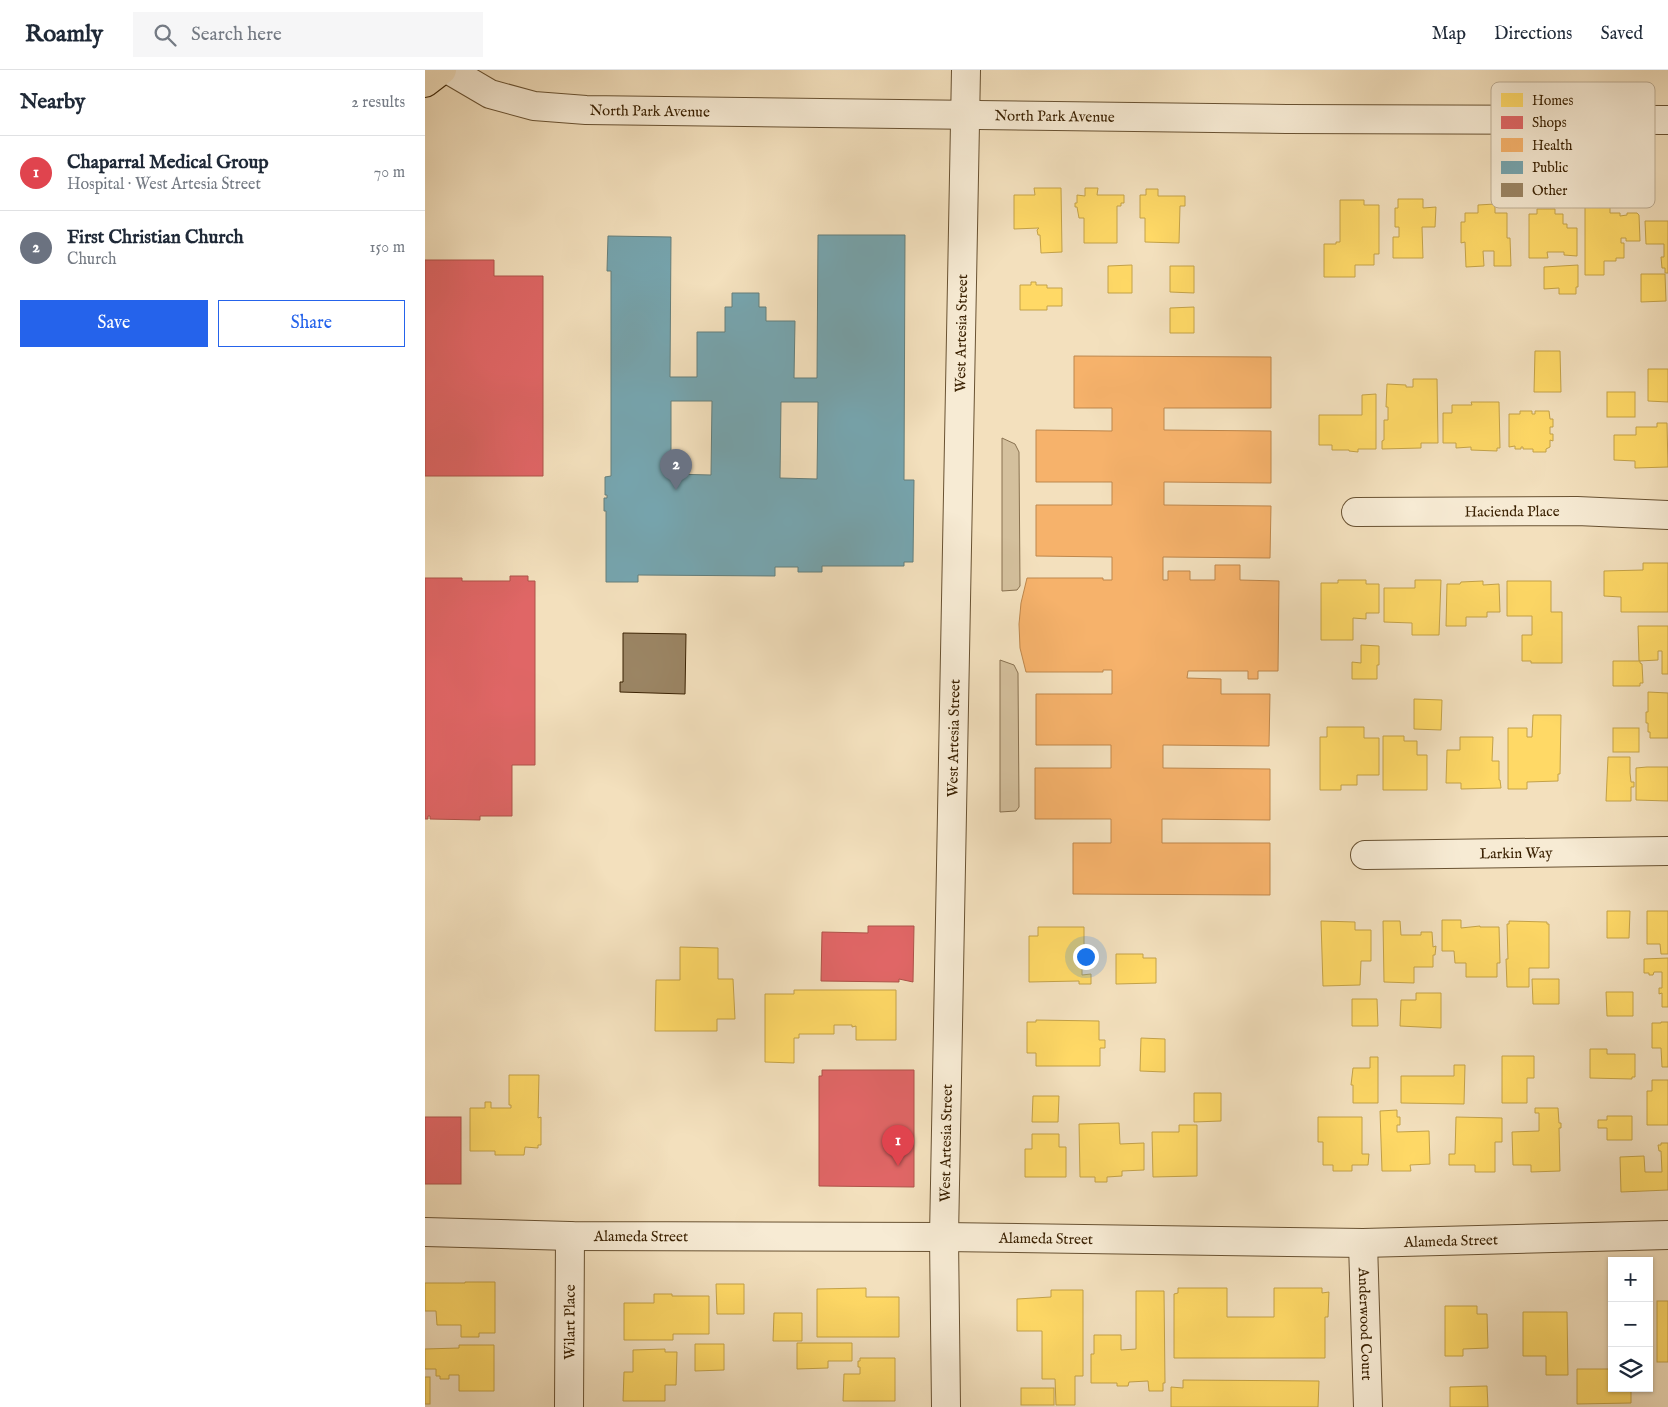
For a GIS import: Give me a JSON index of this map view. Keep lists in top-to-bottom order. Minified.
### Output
{"streets":{"street":["North Park Avenue","West Artesia Street","Hacienda Place","Larkin Way","Alameda Street","Wilart Place","Anderwood Court"]},"crossings":[["North Park Avenue","West Artesia Street"],["West Artesia Street","Alameda Street"],["Alameda Street","Wilart Place"],["Alameda Street","Anderwood Court"]],"legend":["Homes","Shops","Health","Public","Other"],"page":{"header":"Roamly","search":"Search here","nav":["Map","Directions","Saved"],"heading":["Nearby","2 results"],"list":[{"mark":"1","name":"Chaparral Medical Group","note":"Hospital · West Artesia Street","value":"70 m"},{"mark":"2","name":"First Christian Church","note":"Church","value":"150 m"}],"buttons":["Save","Share"],"pins":["2","1"],"map_buttons":["+","−"]}}
